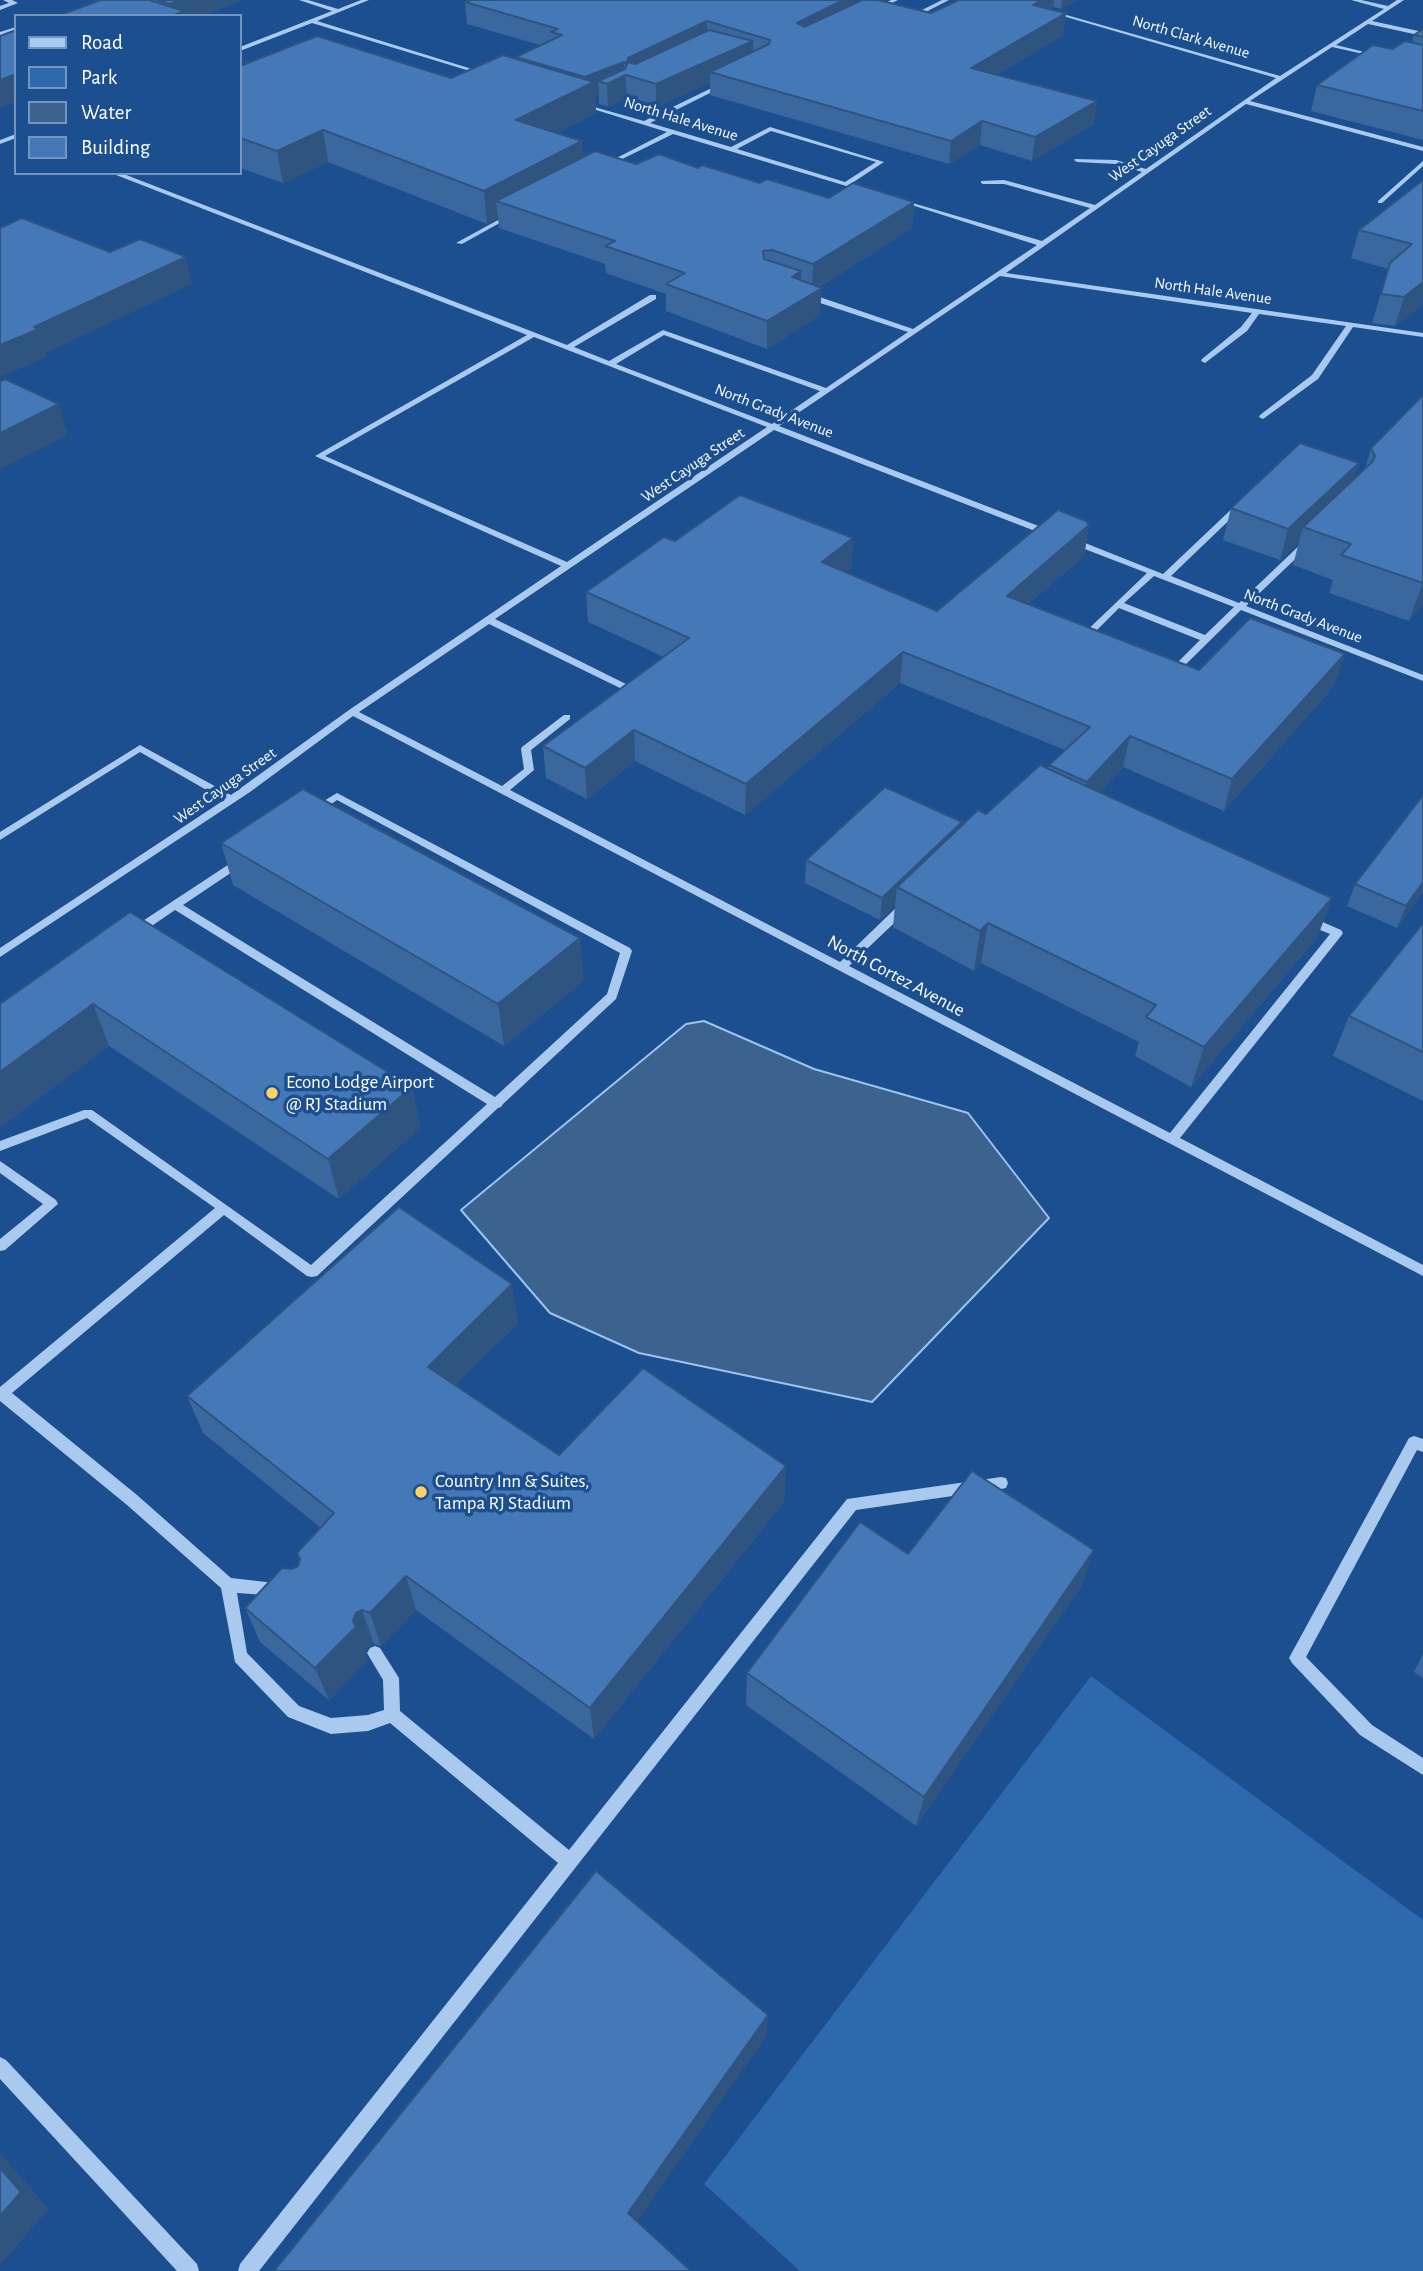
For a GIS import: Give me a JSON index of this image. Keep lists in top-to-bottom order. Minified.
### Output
{"streets":{"street":["North Clark Avenue","North Hale Avenue","West Cayuga Street","North Grady Avenue","North Cortez Avenue"]},"crossings":[["North Clark Avenue","West Cayuga Street"],["North Hale Avenue","West Cayuga Street"],["West Cayuga Street","North Grady Avenue"],["West Cayuga Street","North Cortez Avenue"]],"places":["Econo Lodge Airport @ RJ Stadium","Country Inn & Suites, Tampa RJ Stadium"],"legend":["Road","Park","Water","Building"]}
